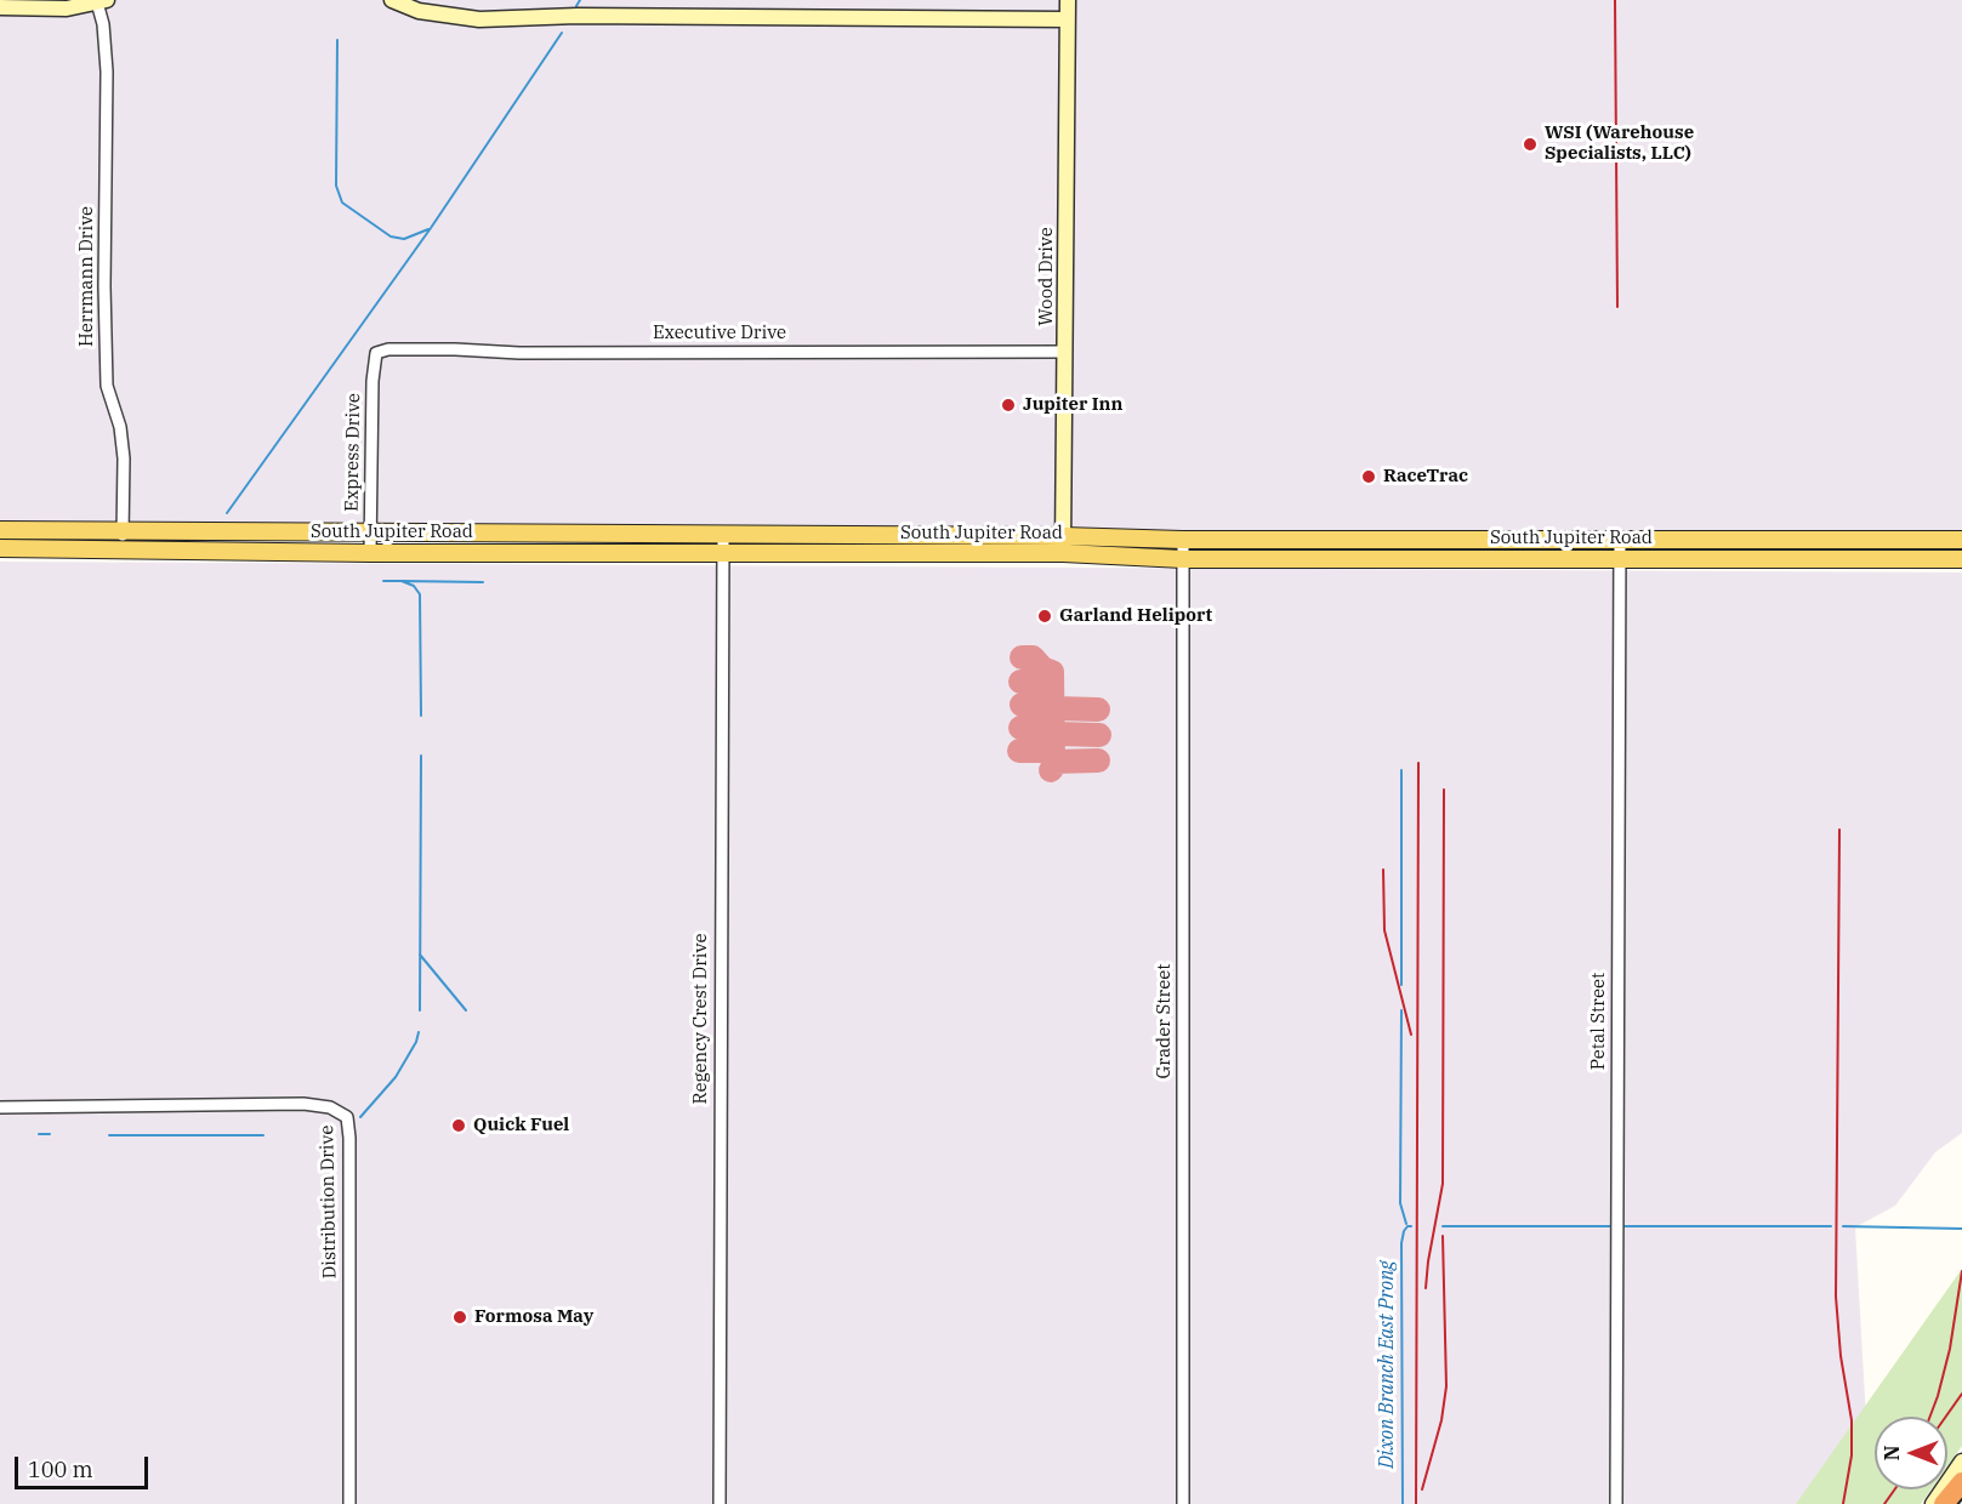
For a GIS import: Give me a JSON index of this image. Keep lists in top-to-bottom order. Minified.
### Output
{"streets":{"main road":["South Jupiter Road"],"street":["Herrmann Drive","Wood Drive","Executive Drive","Express Drive","Regency Crest Drive","Grader Street","Petal Street","Distribution Drive"]},"crossings":[["Herrmann Drive","South Jupiter Road"],["Wood Drive","Executive Drive"],["Wood Drive","South Jupiter Road"],["Executive Drive","Express Drive"],["Express Drive","South Jupiter Road"],["South Jupiter Road","Regency Crest Drive"],["South Jupiter Road","Grader Street"],["South Jupiter Road","Petal Street"]],"water":["Dixon Branch East Prong"],"places":["WSI (Warehouse Specialists, LLC)","Jupiter Inn","RaceTrac","Garland Heliport","Quick Fuel","Formosa May"],"scale_bar":"100 m","north":"left"}
